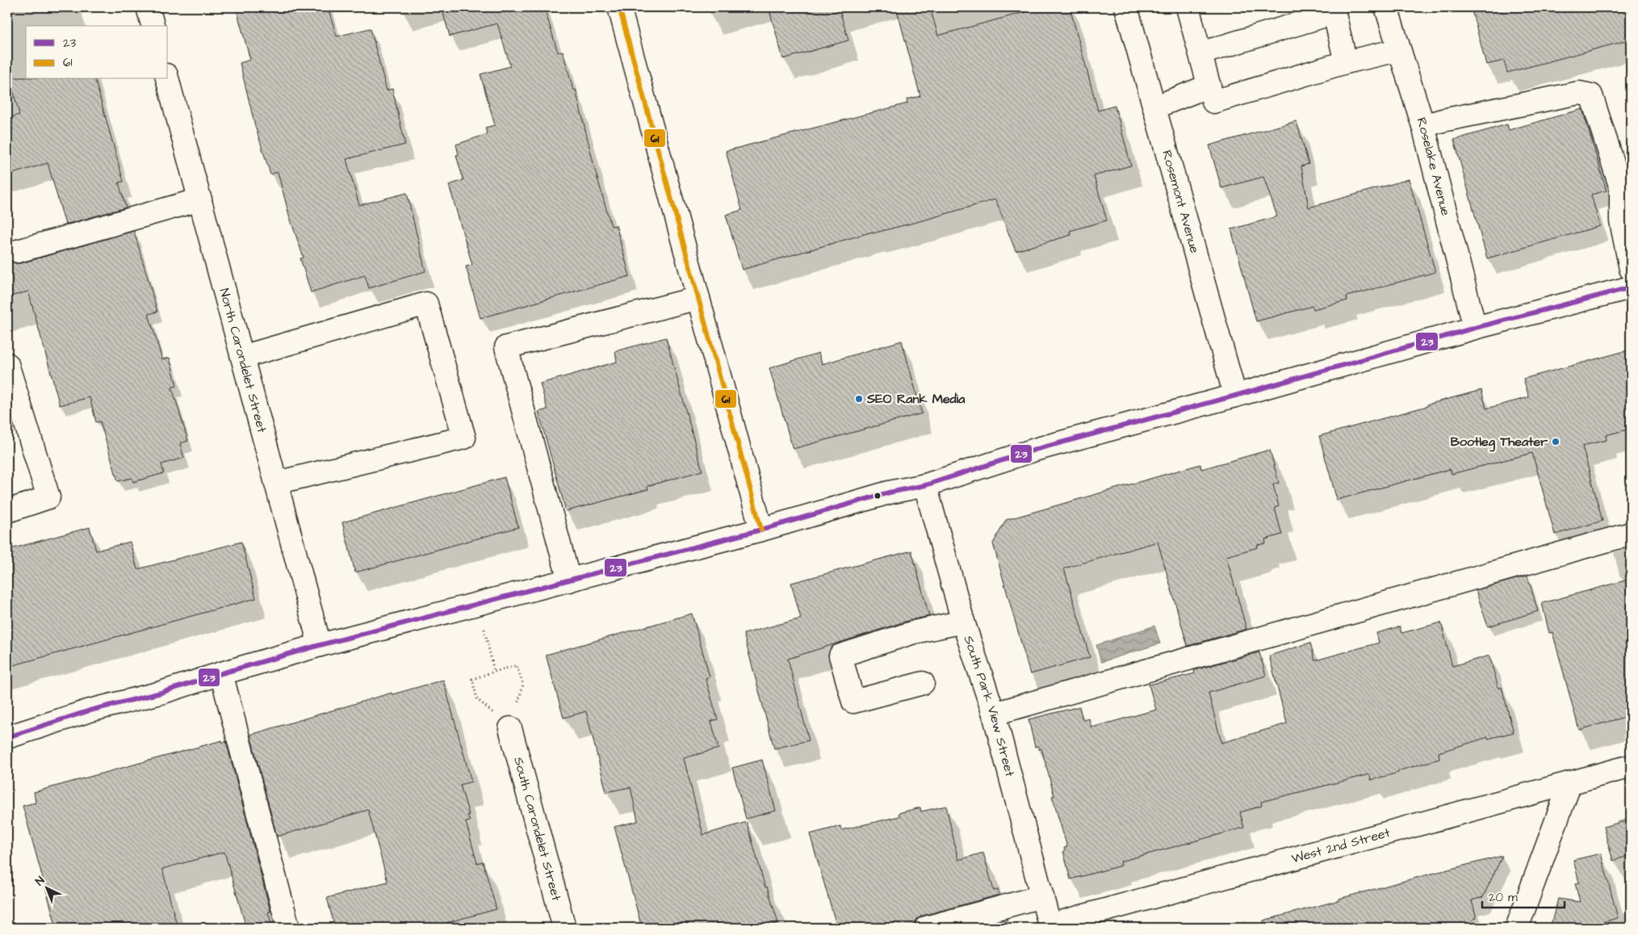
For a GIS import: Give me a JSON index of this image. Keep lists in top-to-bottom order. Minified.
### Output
{"streets":{"street":["Roselake Avenue","Rosemont Avenue","North Carondelet Street","South Park View Street","South Carondelet Street","West 2nd Street"]},"crossings":[["South Park View Street","West 2nd Street"]],"places":["SEO Rank Media","Bootleg Theater"],"lines":["transit line 61","transit line 23"],"legend":["23","61"],"scale_bar":"20 m","north":"top left"}
